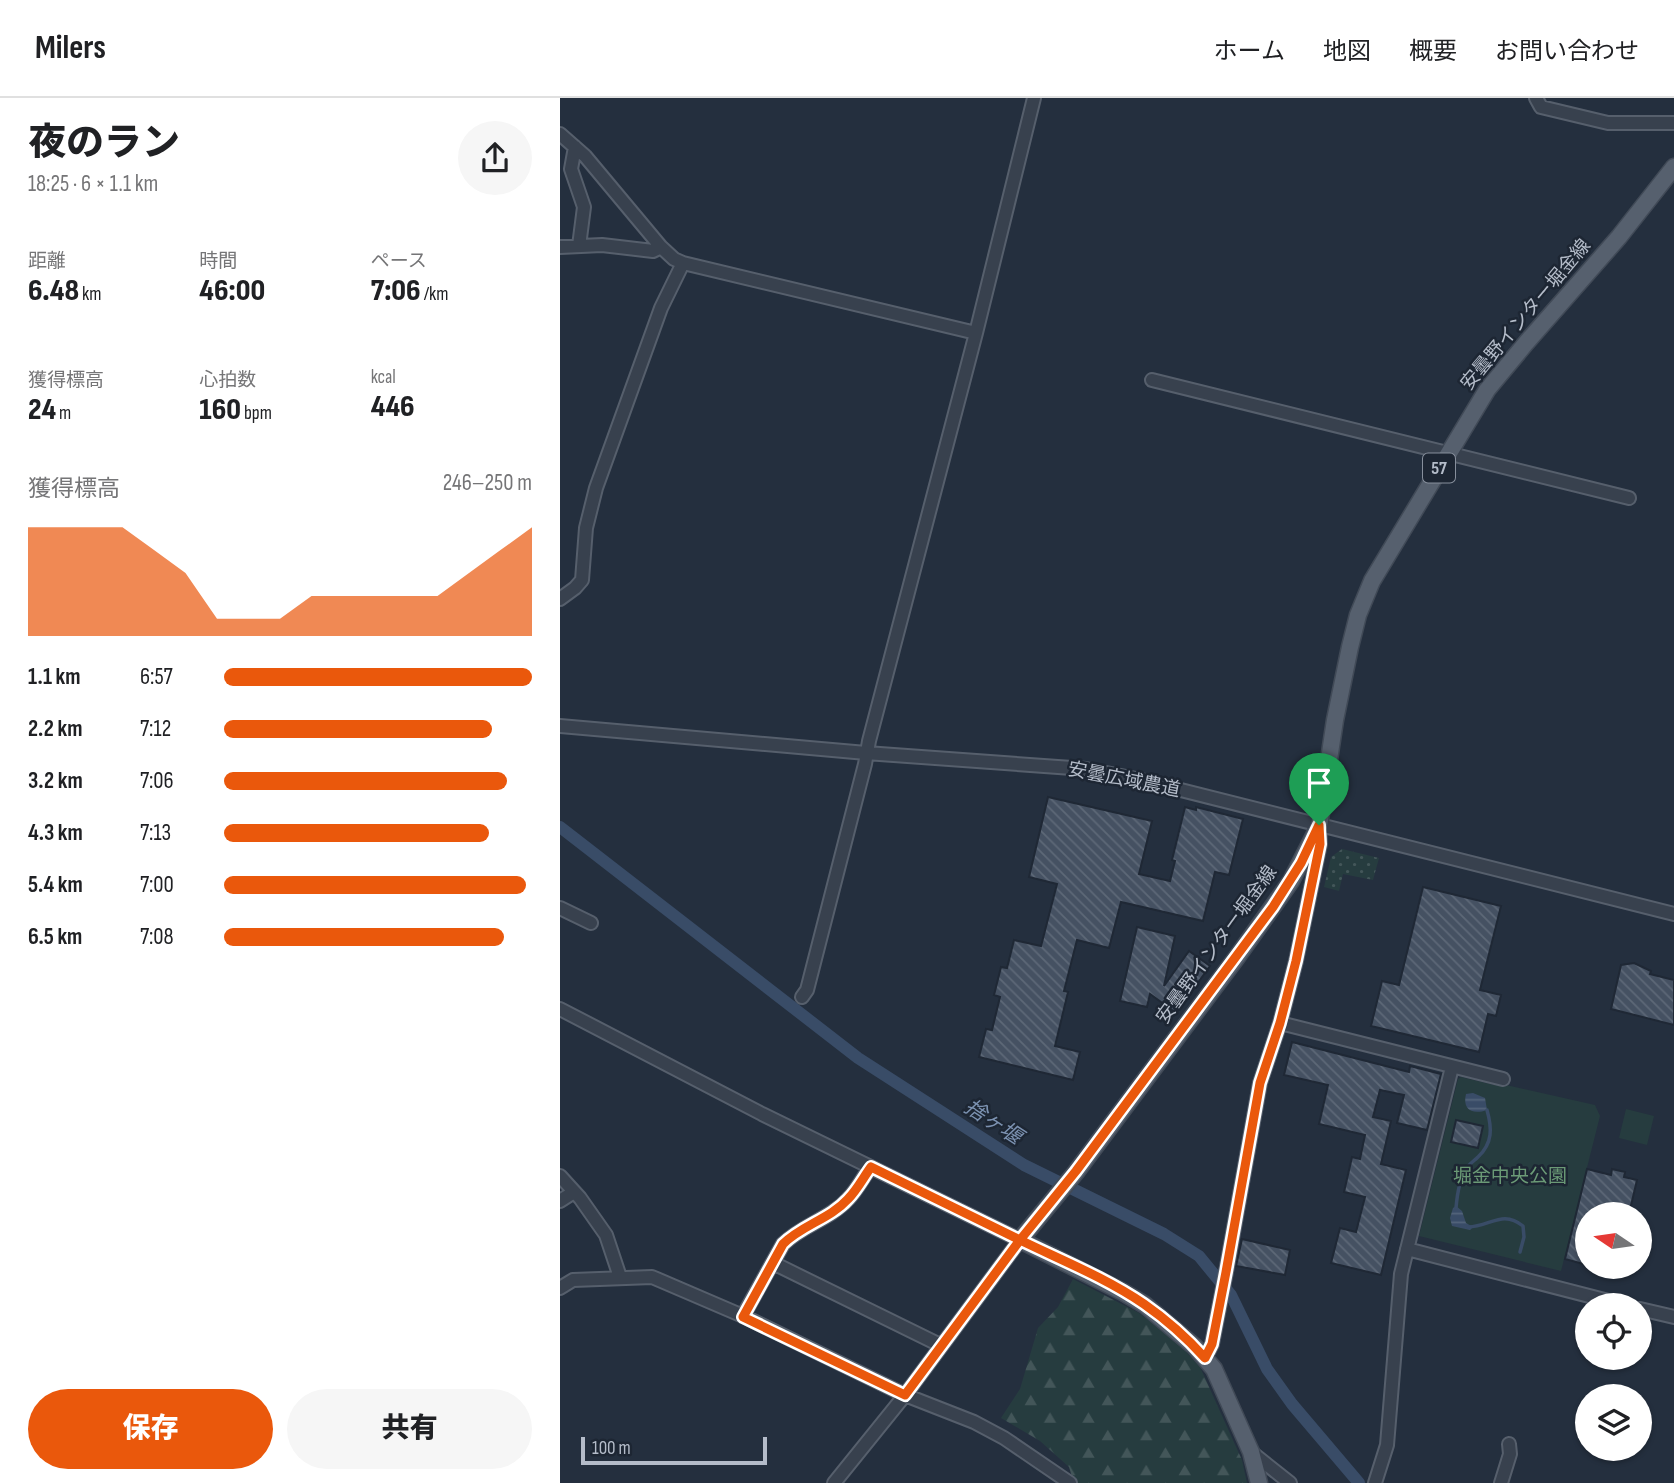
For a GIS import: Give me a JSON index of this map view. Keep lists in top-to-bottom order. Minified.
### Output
{"streets":{"main road":["安曇野インター堀金線","57"],"street":["安曇広域農道"]},"crossings":[["安曇野インター堀金線","安曇広域農道"]],"water":["捨ヶ堰"],"parks":["堀金中央公園"],"scale_bar":"100 m","north":"left","page":{"header":"Milers","nav":["ホーム","地図","概要","お問い合わせ"],"heading":["夜のラン","18:25 · 6 × 1.1 km"],"stats":[["距離","6.48 km"],["時間","46:00"],["ペース","7:06 /km"],["獲得標高","24 m"],["心拍数","160 bpm"],["kcal","446"]],"chart":["獲得標高","246–250 m"],"list":[{"name":"1.1 km","note":"6:57"},{"name":"2.2 km","note":"7:12"},{"name":"3.2 km","note":"7:06"},{"name":"4.3 km","note":"7:13"},{"name":"5.4 km","note":"7:00"},{"name":"6.5 km","note":"7:08"}],"buttons":["保存","共有"],"scale":"100 m"}}
